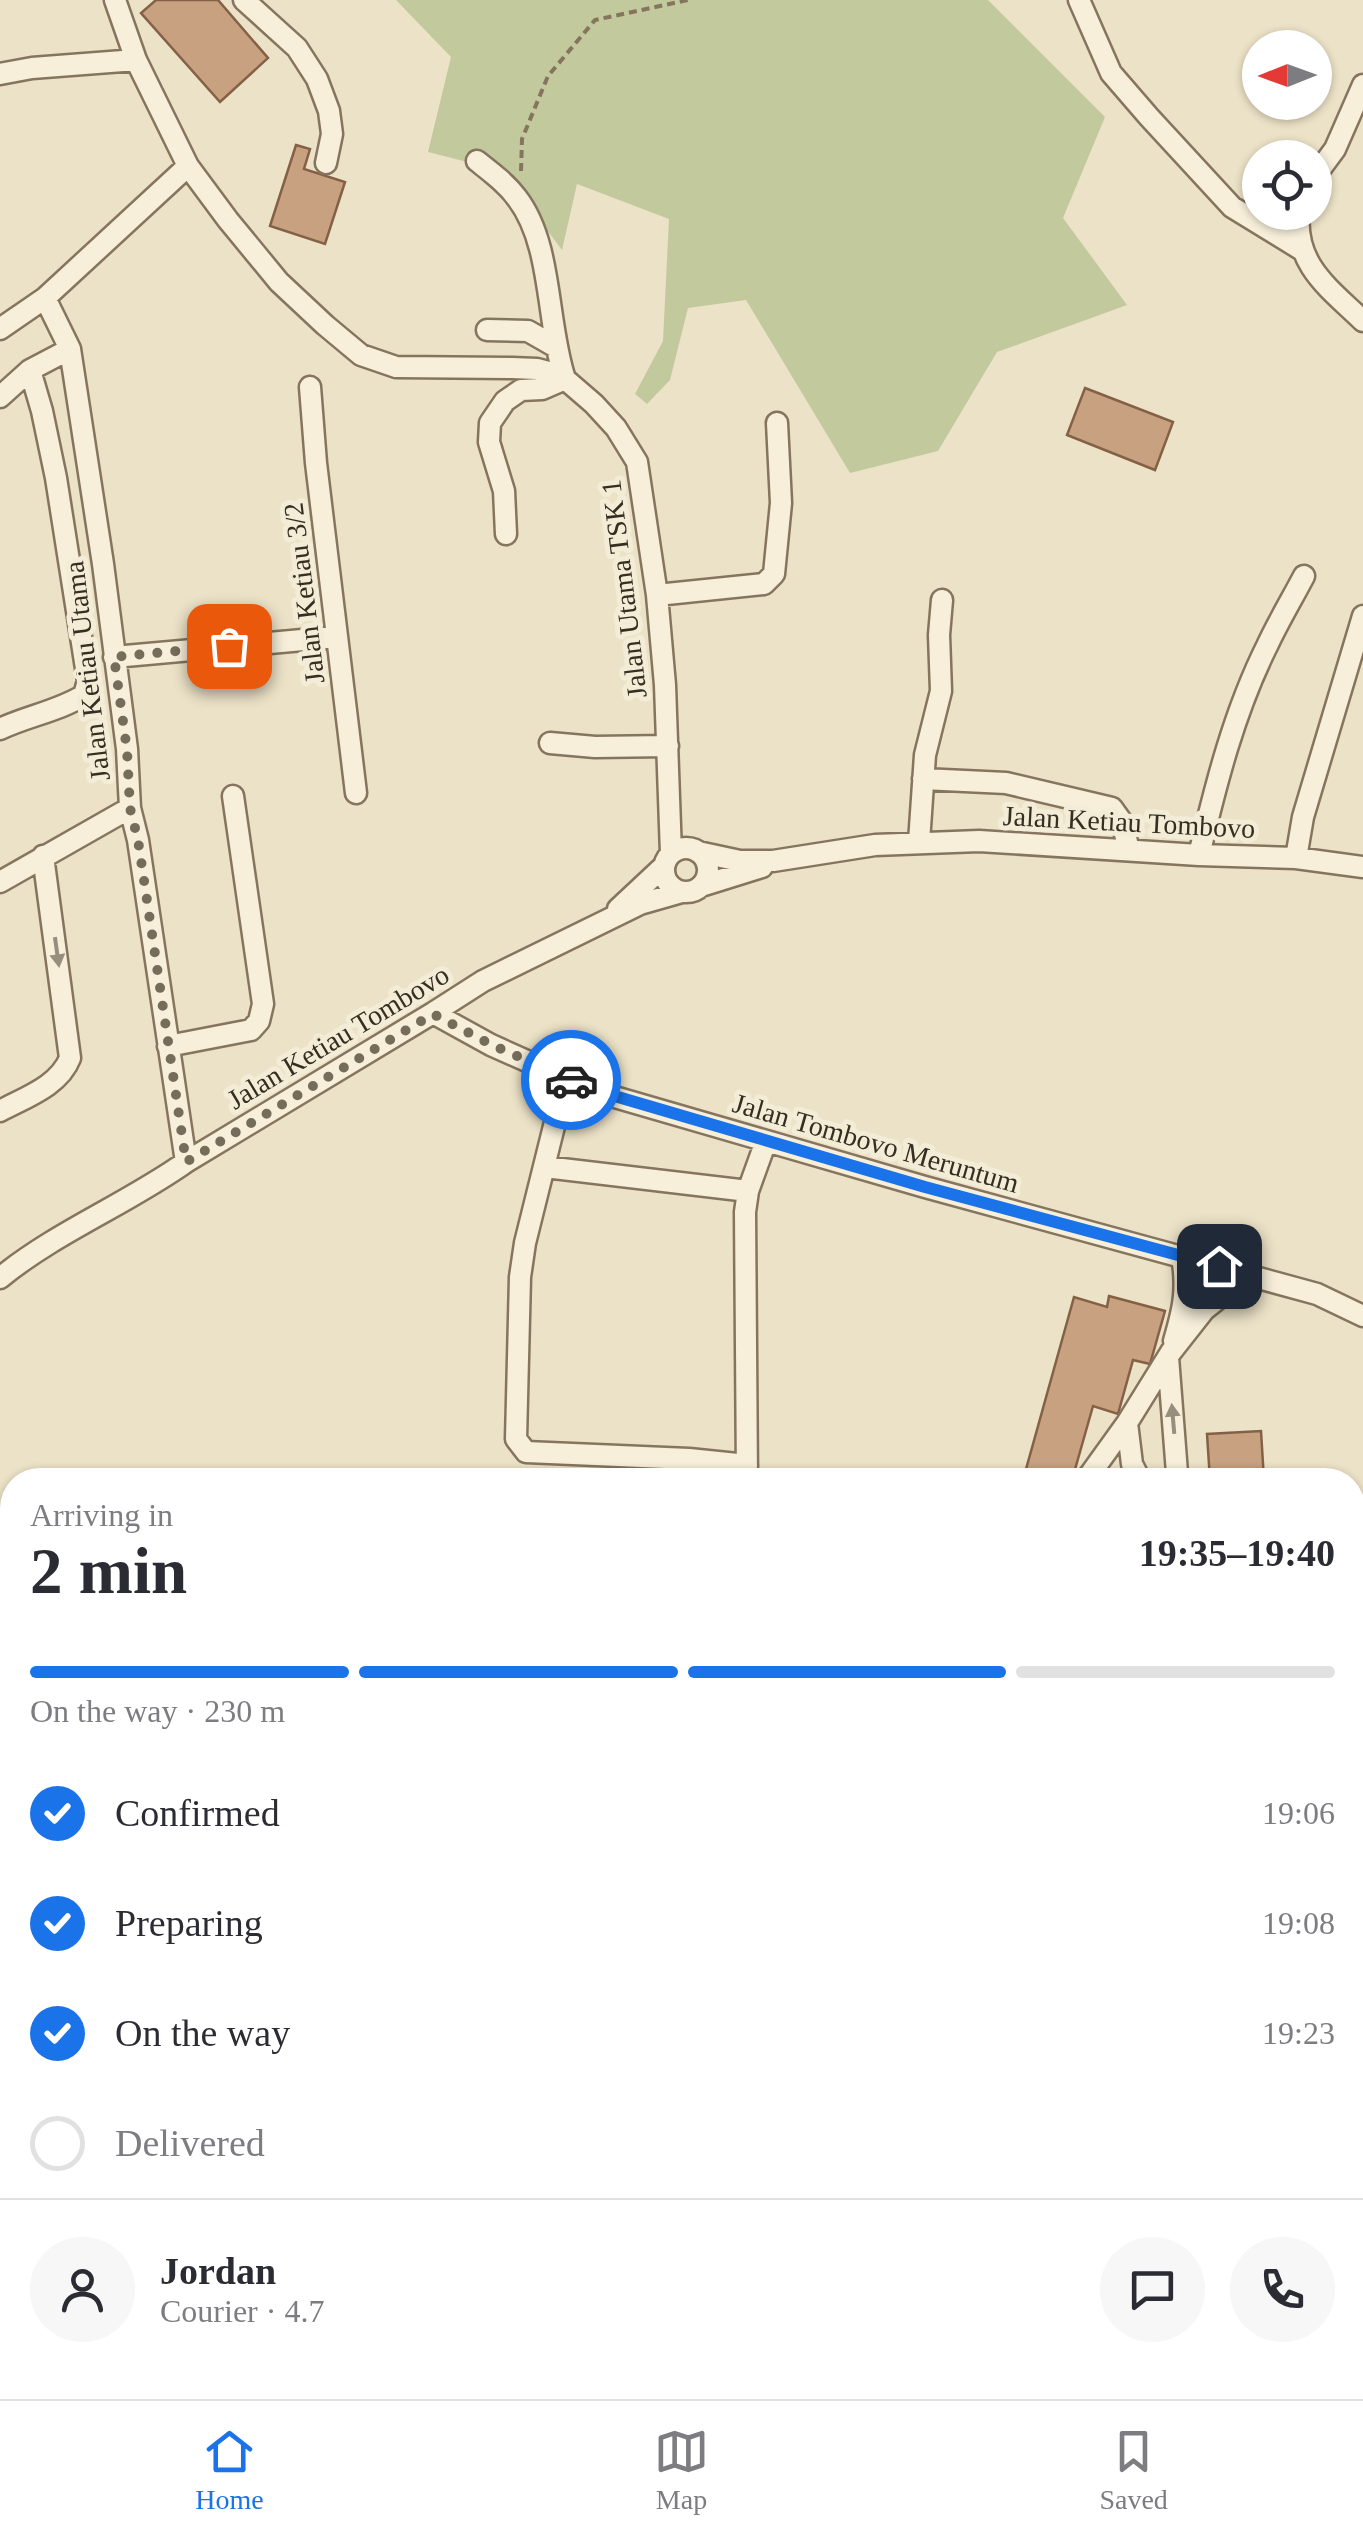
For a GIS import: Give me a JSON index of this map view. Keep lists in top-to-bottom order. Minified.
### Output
{"streets":{"street":["Jalan Utama TSK 1","Jalan Ketiau 3/2","Jalan Ketiau Utama","Jalan Ketiau Tombovo","Jalan Tombovo Meruntum"]},"crossings":[["Jalan Ketiau Utama","Jalan Ketiau Tombovo"],["Jalan Ketiau Tombovo","Jalan Tombovo Meruntum"]],"north":"left","page":{"heading":["2 min","Arriving in","19:35–19:40"],"panel":["Jordan","Courier · 4.7"],"bar":"On the way · 230 m","list":[["Confirmed","19:06"],["Preparing","19:08"],["On the way","19:23"],"Delivered"],"tabs":["Home","Map","Saved"]}}
